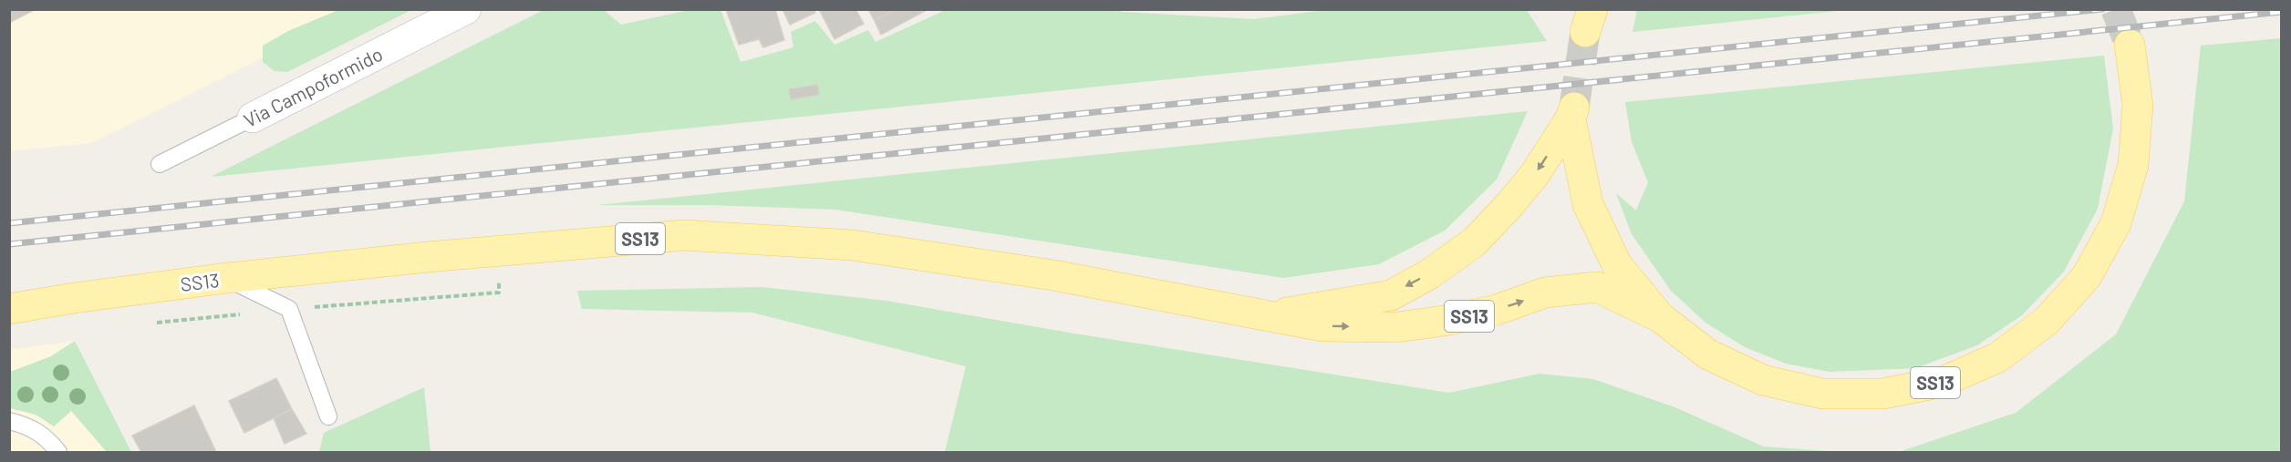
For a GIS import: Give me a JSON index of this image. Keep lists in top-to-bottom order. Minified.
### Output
{"streets":{"main road":["SS13"],"street":["Via Campoformido"]}}
